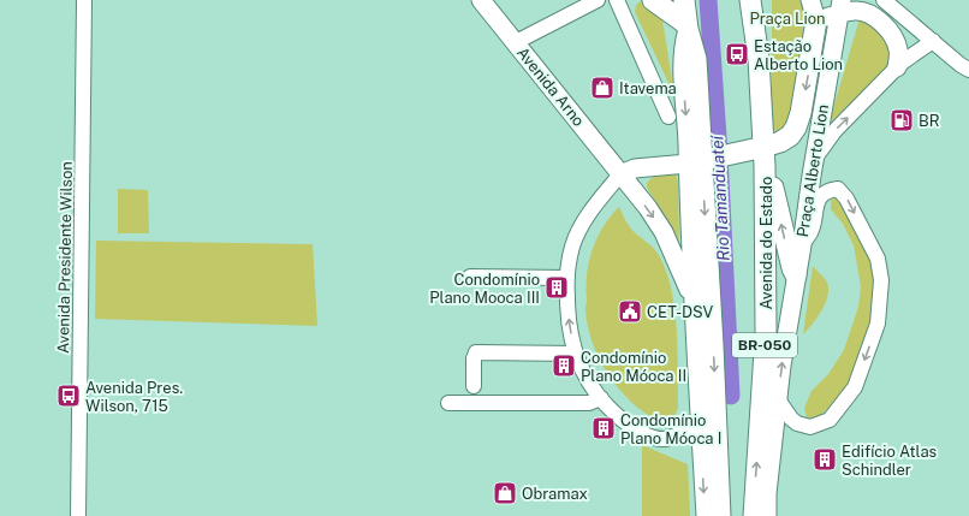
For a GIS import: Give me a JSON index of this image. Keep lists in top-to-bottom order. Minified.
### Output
{"streets":{"highway":["Avenida do Estado","BR-050"],"main road":["Avenida Arno","Praça Alberto Lion"],"street":["Avenida Presidente Wilson"]},"crossings":[["Praça Alberto Lion","Avenida do Estado"]],"water":["Rio Tamanduateí"],"parks":["Praça Lion"],"places":{"bus stop":["Estação Alberto Lion","Avenida Pres. Wilson, 715"],"shop":["Itavema","Obramax"],"fuel station":["BR"],"building":["Condomínio Plano Mooca III","Condomínio Plano Móoca II","Condomínio Plano Móoca I","Edifício Atlas Schindler"],"public building":["CET-DSV"]}}
